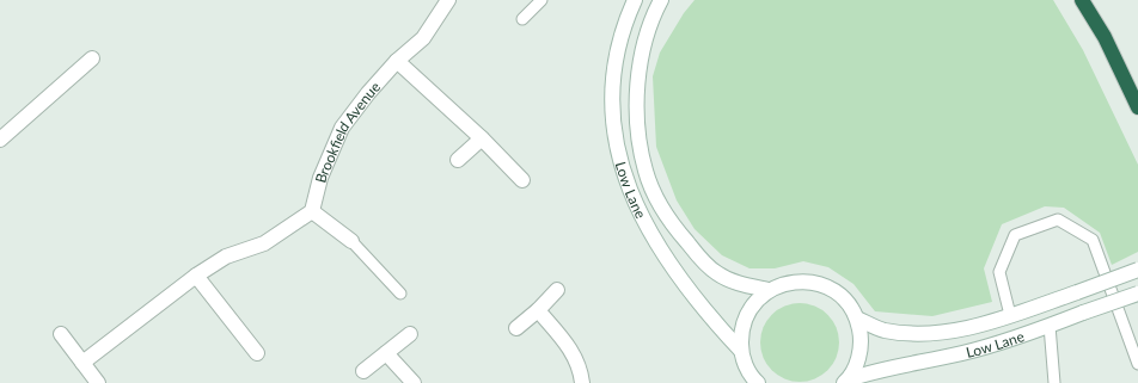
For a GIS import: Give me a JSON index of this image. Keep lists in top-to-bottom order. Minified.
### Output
{"streets":{"main road":["Brookfield Avenue","Low Lane"]}}
